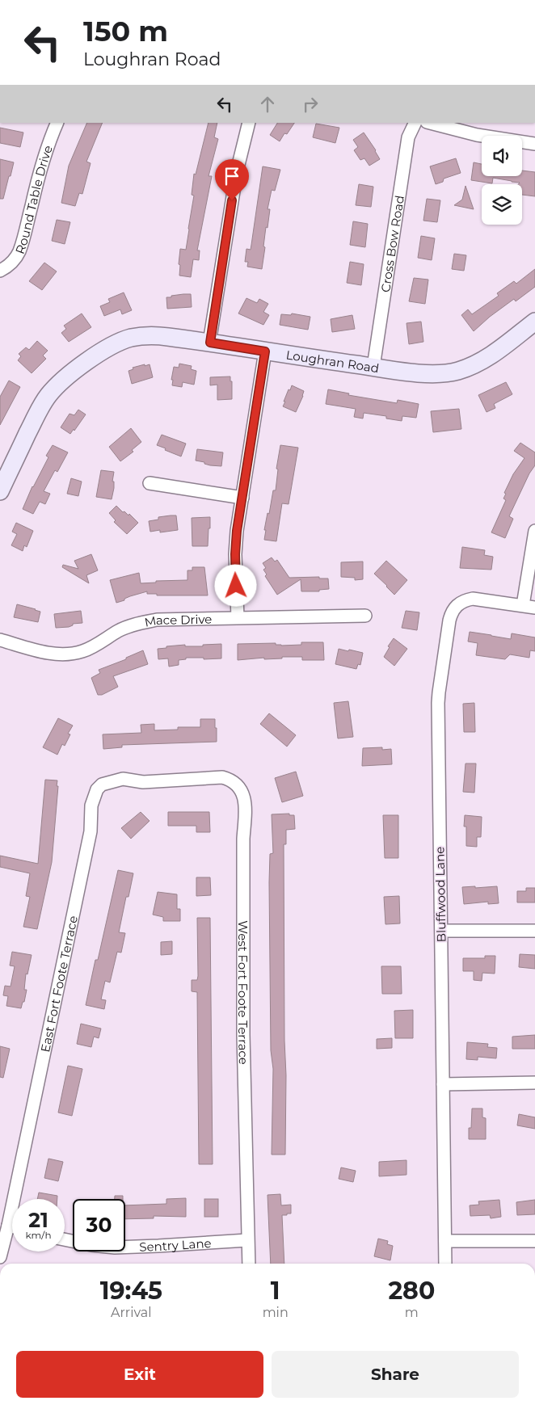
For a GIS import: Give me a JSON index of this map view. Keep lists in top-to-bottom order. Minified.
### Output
{"streets":{"street":["Round Table Drive","Cross Bow Road","Loughran Road","Mace Drive","Bluffwood Lane","East Fort Foote Terrace","West Fort Foote Terrace","Sentry Lane"]},"crossings":[["Cross Bow Road","Loughran Road"],["East Fort Foote Terrace","West Fort Foote Terrace"],["West Fort Foote Terrace","Sentry Lane"]],"page":{"turn":["150 m","Loughran Road"],"speed":"21 km/h","limit":"30","eta":["19:45","Arrival","1","min","280","m"],"buttons":["Exit","Share"]}}
